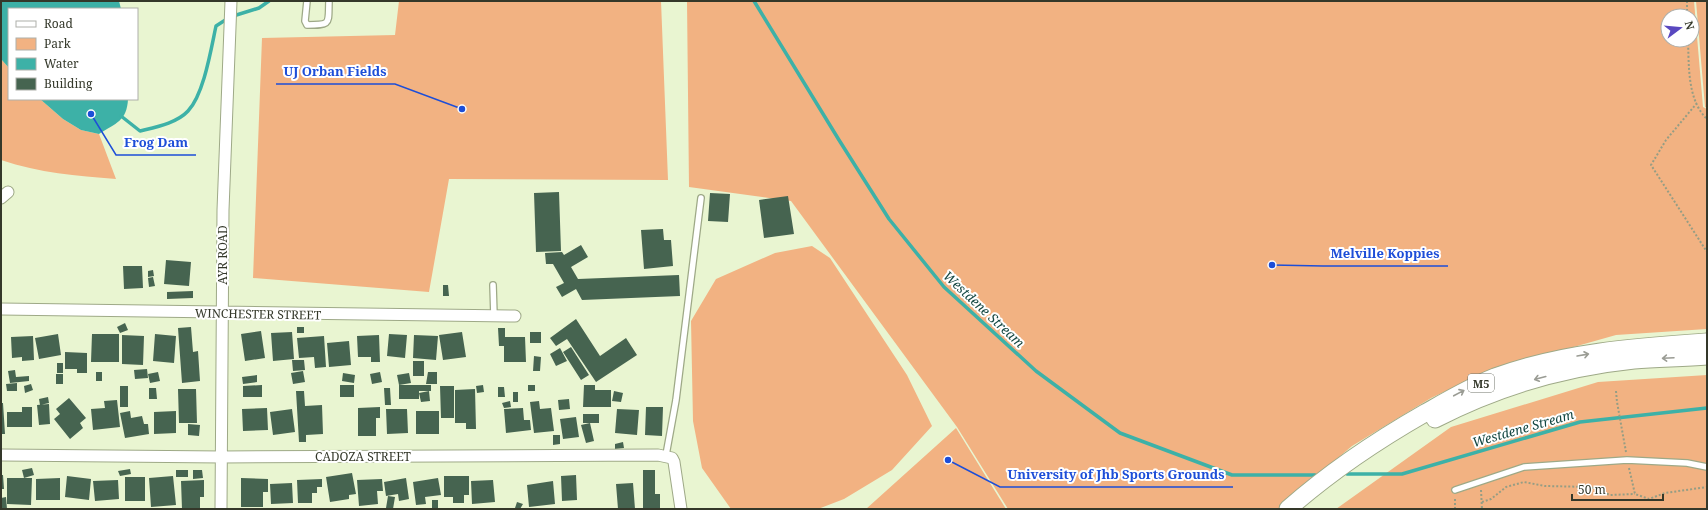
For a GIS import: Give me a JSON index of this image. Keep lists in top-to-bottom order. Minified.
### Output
{"streets":{"main road":["M5"],"street":["AYR ROAD","WINCHESTER STREET","CADOZA STREET"]},"crossings":[["AYR ROAD","WINCHESTER STREET"],["AYR ROAD","CADOZA STREET"]],"water":["Westdene Stream"],"places":["UJ Orban Fields","Frog Dam","Melville Koppies","University of Jhb Sports Grounds"],"legend":["Road","Park","Water","Building"],"scale_bar":"50 m","north":"right"}
